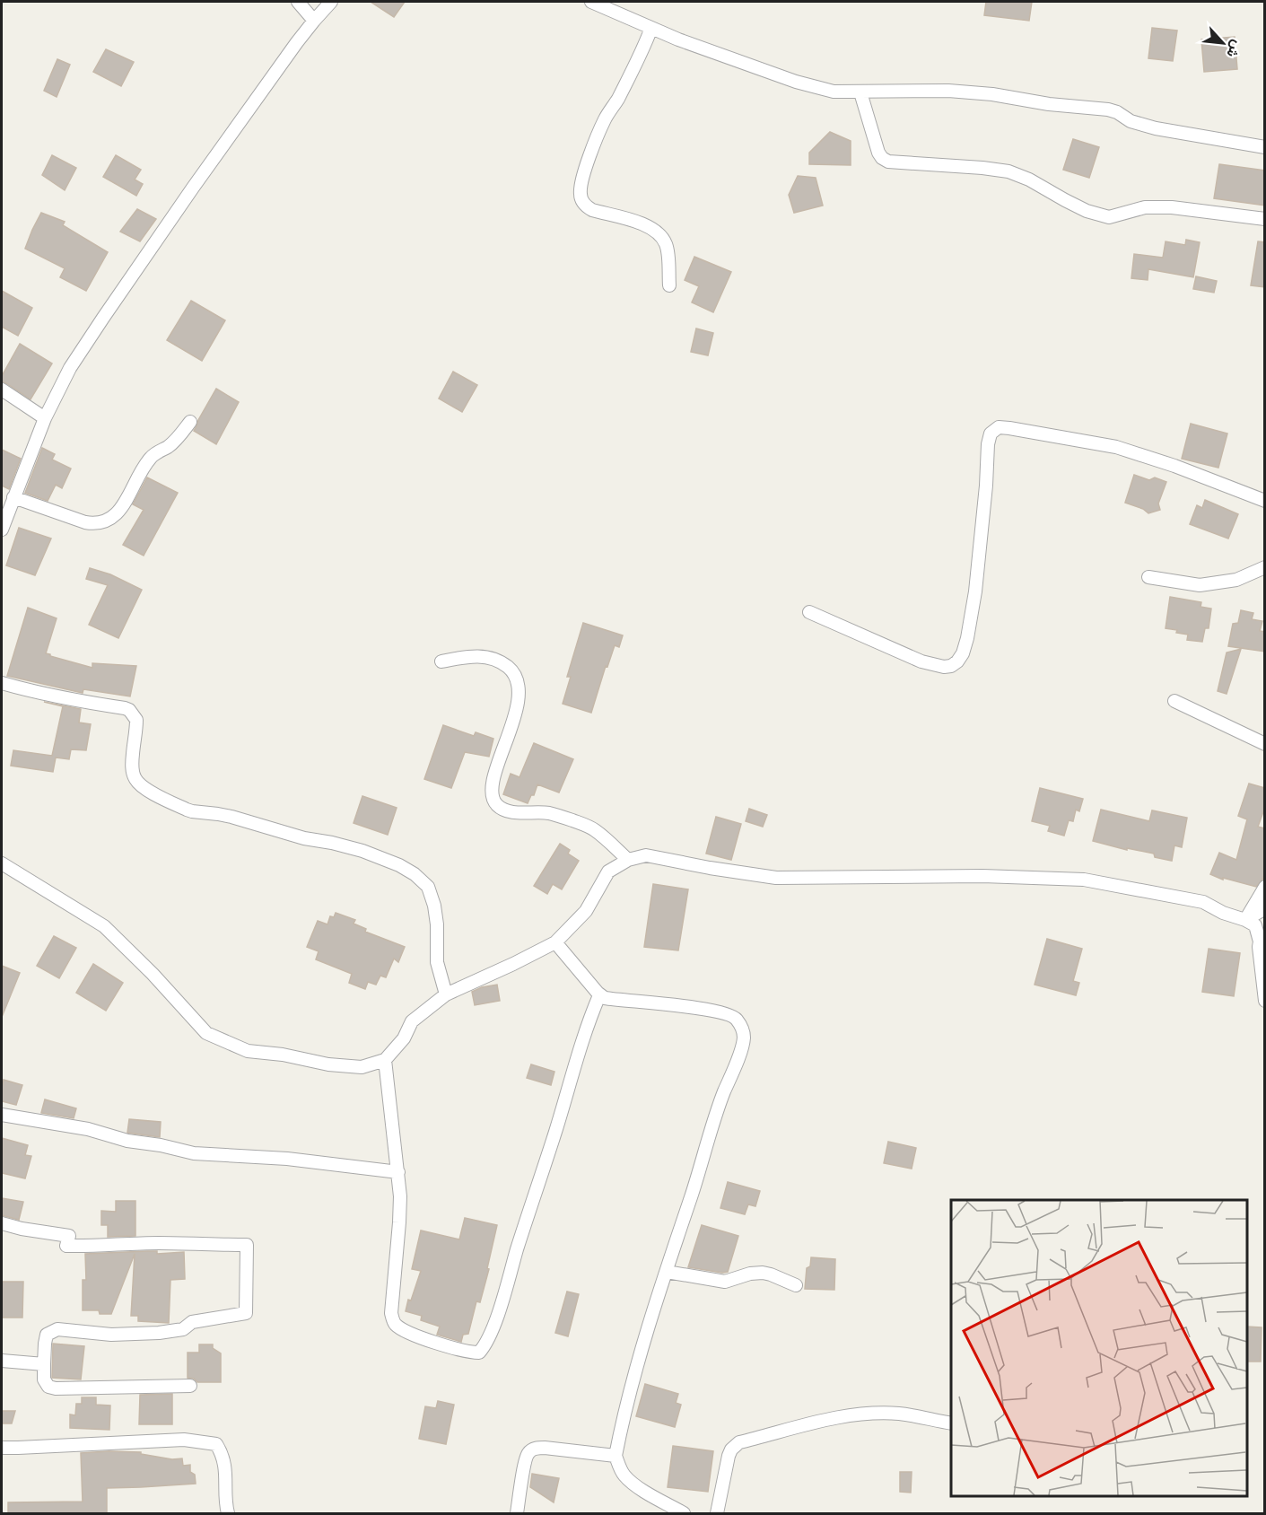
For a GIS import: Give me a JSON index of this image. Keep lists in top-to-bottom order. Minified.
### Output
{"north":"bottom right"}
